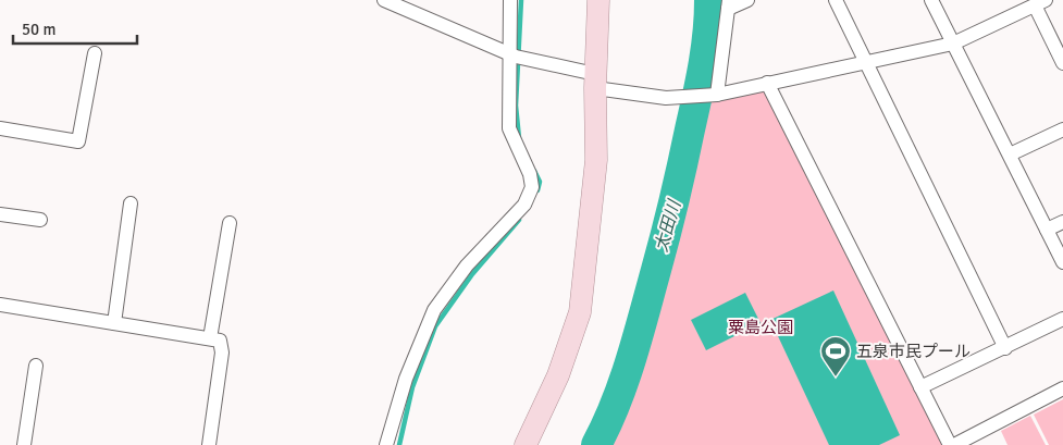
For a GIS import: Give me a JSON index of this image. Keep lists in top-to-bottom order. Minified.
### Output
{"water":["太田川"],"parks":["粟島公園"],"places":{"sports":["五泉市民プール"]},"scale_bar":"50 m"}
